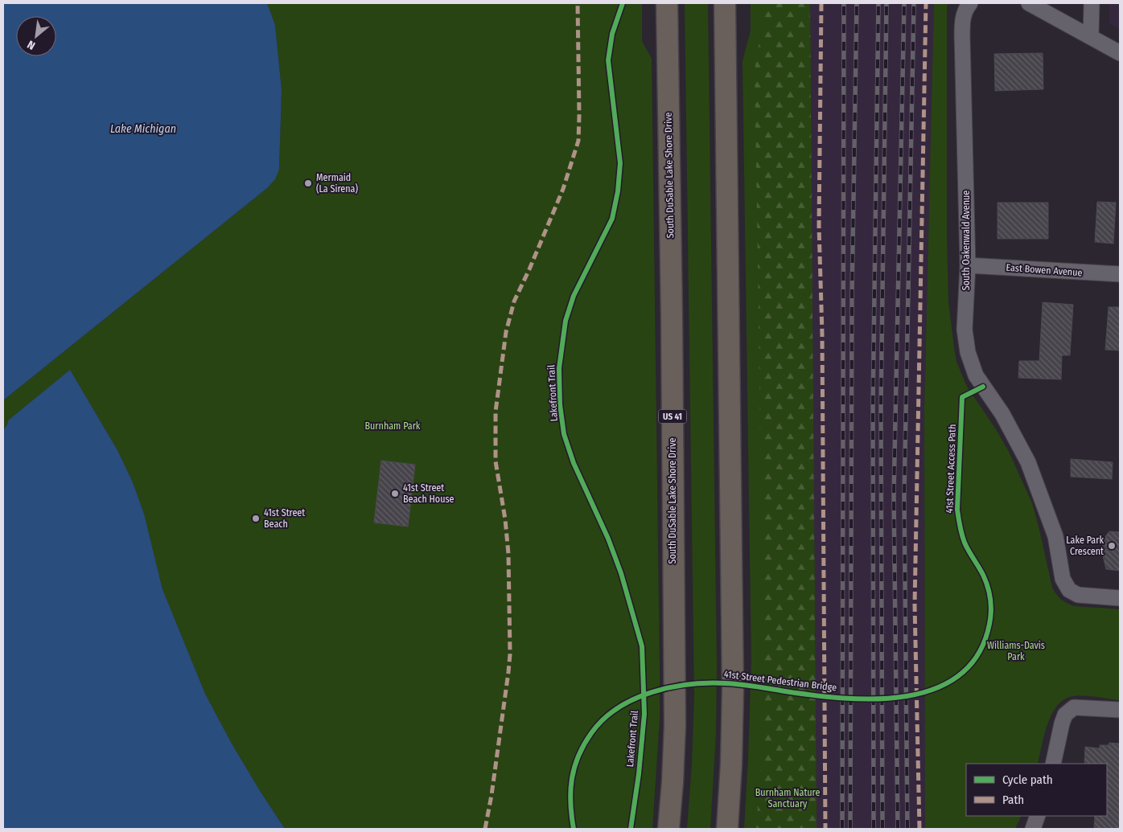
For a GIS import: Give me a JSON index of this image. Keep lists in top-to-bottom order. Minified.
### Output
{"streets":{"highway":["South DuSable Lake Shore Drive","US 41"],"street":["South Oakenwald Avenue","East Bowen Avenue"],"cycle path":["Lakefront Trail","41st Street Access Path"]},"crossings":[["South Oakenwald Avenue","East Bowen Avenue"]],"water":["Lake Michigan"],"parks":["Burnham Park","Williams-Davis Park","Burnham Nature Sanctuary"],"places":["Mermaid (La Sirena)","41st Street Beach House","41st Street Beach","Lake Park Crescent"],"legend":["Cycle path","Path"],"north":"bottom left"}
